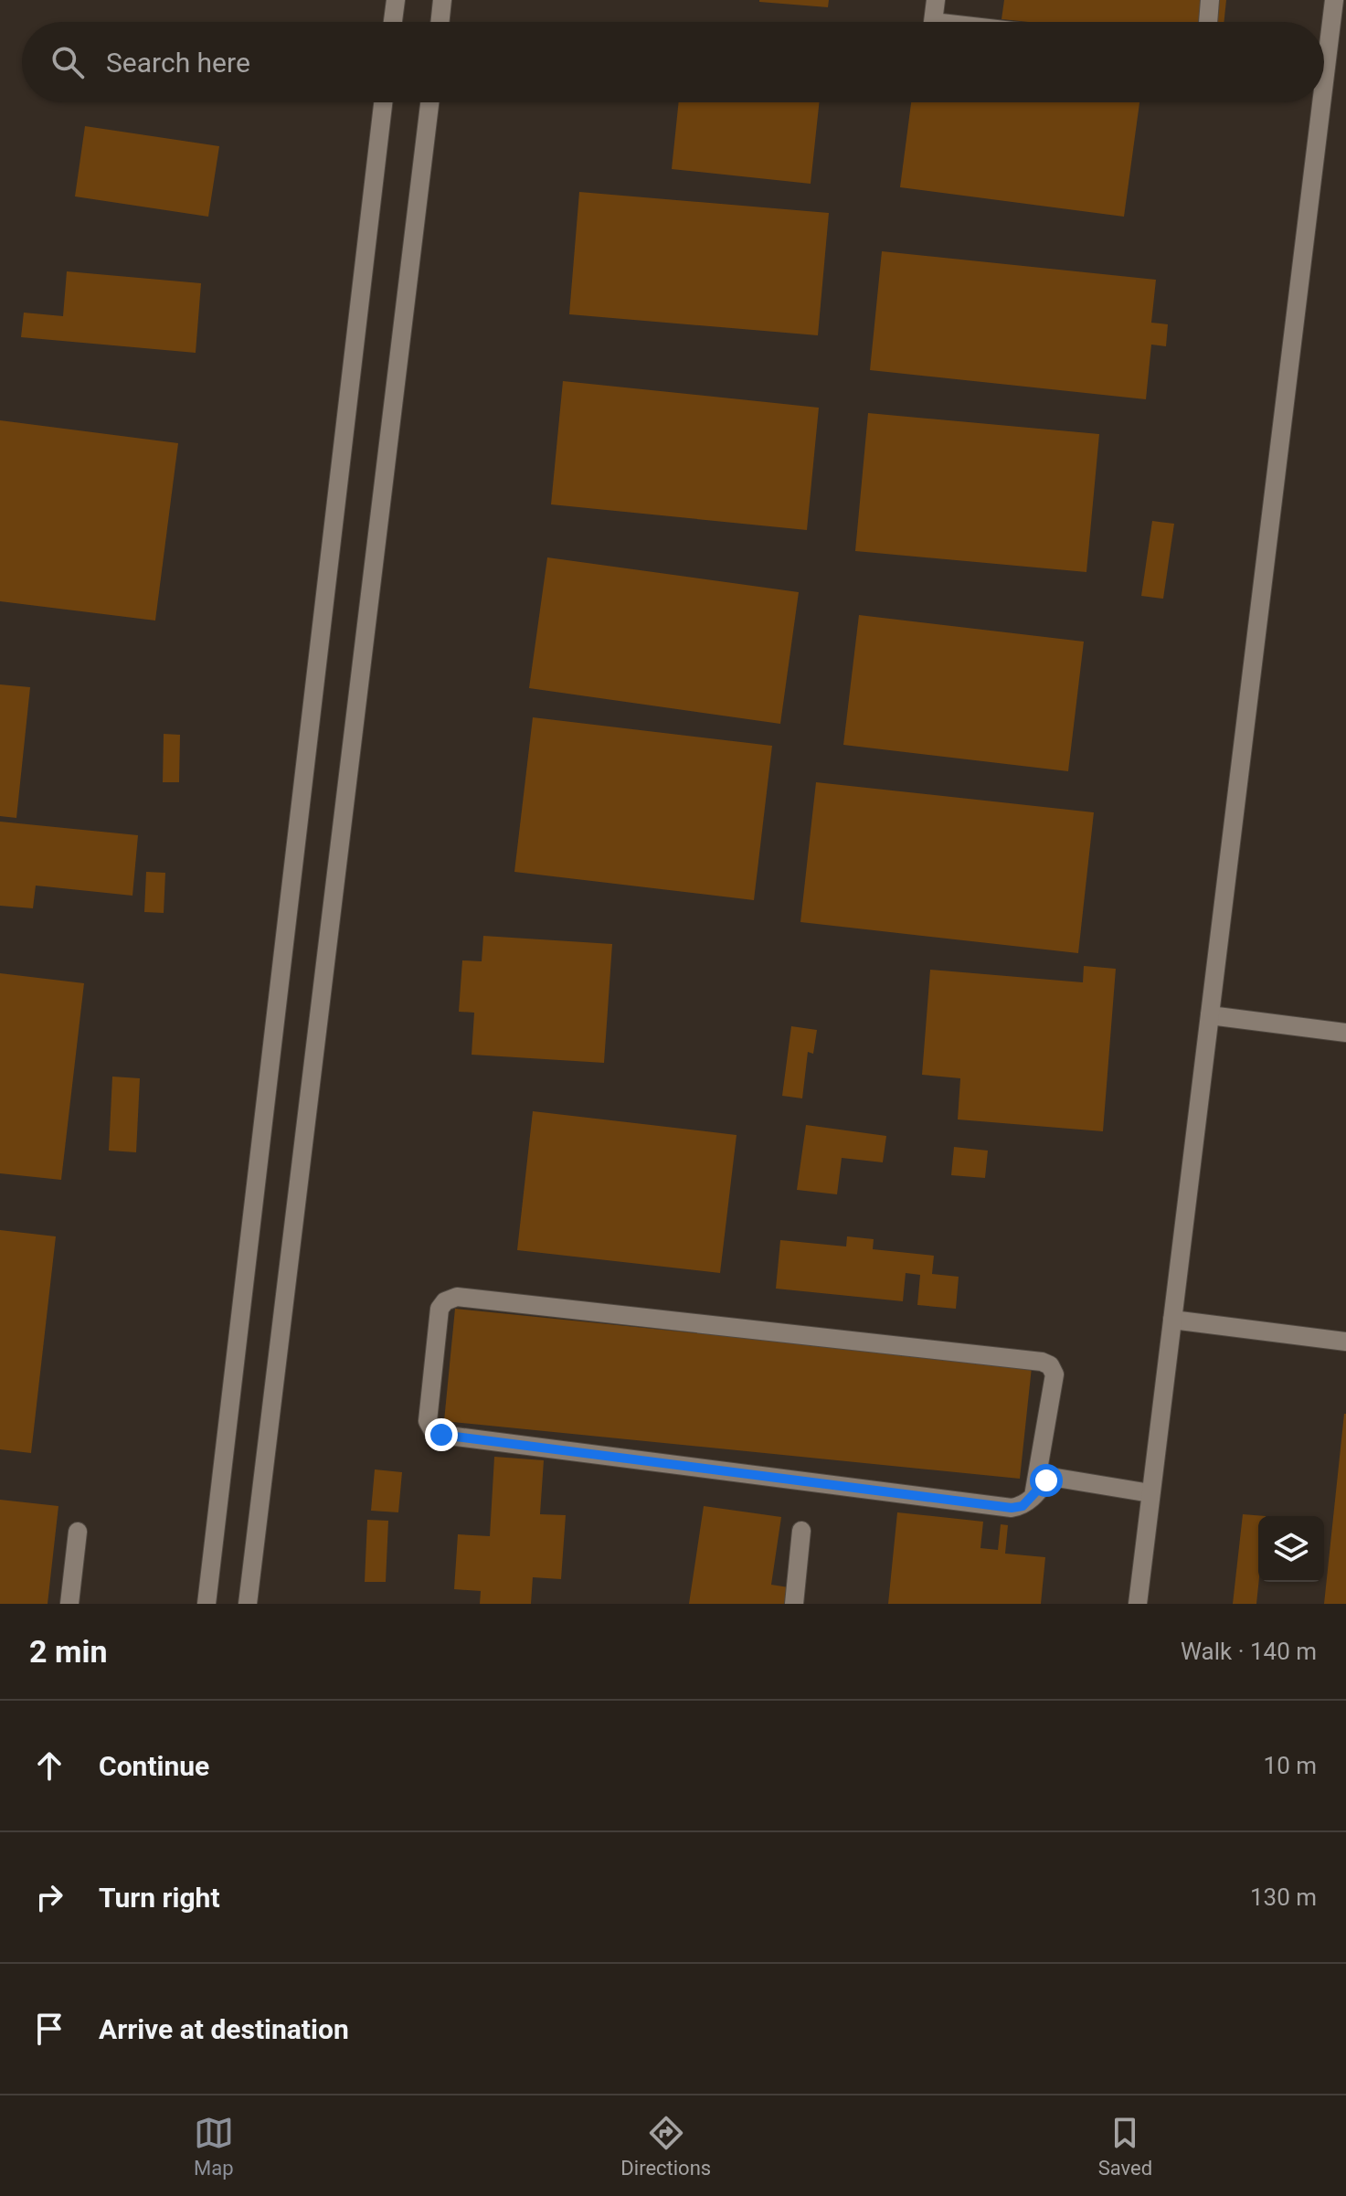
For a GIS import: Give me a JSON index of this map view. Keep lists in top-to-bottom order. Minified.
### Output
{"page":{"search":"Search here","heading":["2 min","Walk · 140 m"],"list":[["Continue","10 m"],["Turn right","130 m"],"Arrive at destination"],"nav":["Map","Directions","Saved"]}}
